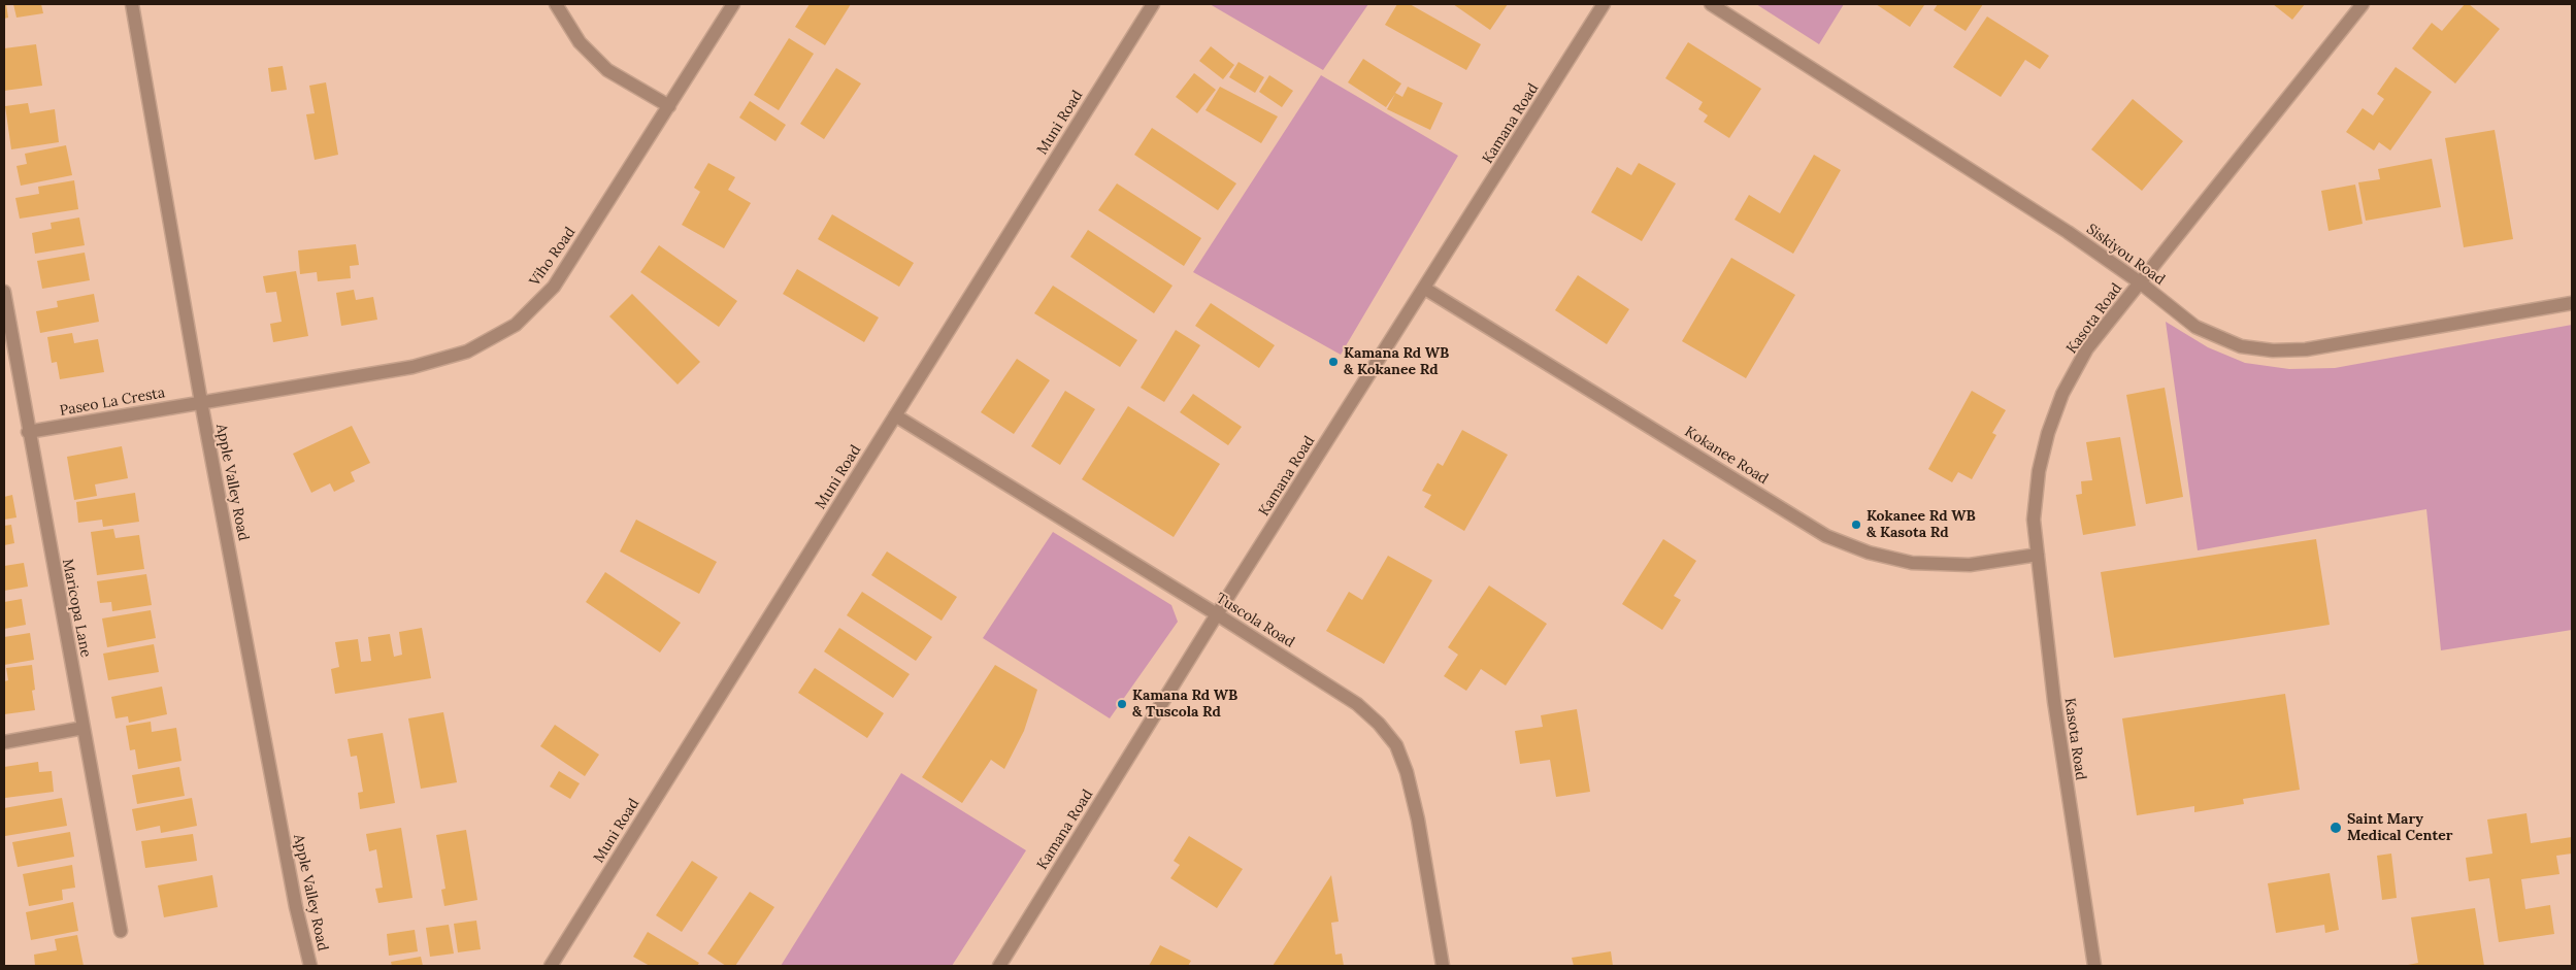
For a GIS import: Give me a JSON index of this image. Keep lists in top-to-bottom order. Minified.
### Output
{"streets":{"street":["Muni Road","Kamana Road","Siskiyou Road","Viho Road","Kasota Road","Paseo La Cresta","Kokanee Road","Apple Valley Road","Maricopa Lane","Tuscola Road"]},"crossings":[["Muni Road","Tuscola Road"],["Kamana Road","Kokanee Road"],["Kamana Road","Tuscola Road"],["Siskiyou Road","Kasota Road"],["Viho Road","Paseo La Cresta"],["Viho Road","Apple Valley Road"],["Kasota Road","Kokanee Road"],["Paseo La Cresta","Apple Valley Road"],["Paseo La Cresta","Maricopa Lane"]],"places":["Kamana Rd WB & Kokanee Rd","Kokanee Rd WB & Kasota Rd","Kamana Rd WB & Tuscola Rd","Saint Mary Medical Center"]}
